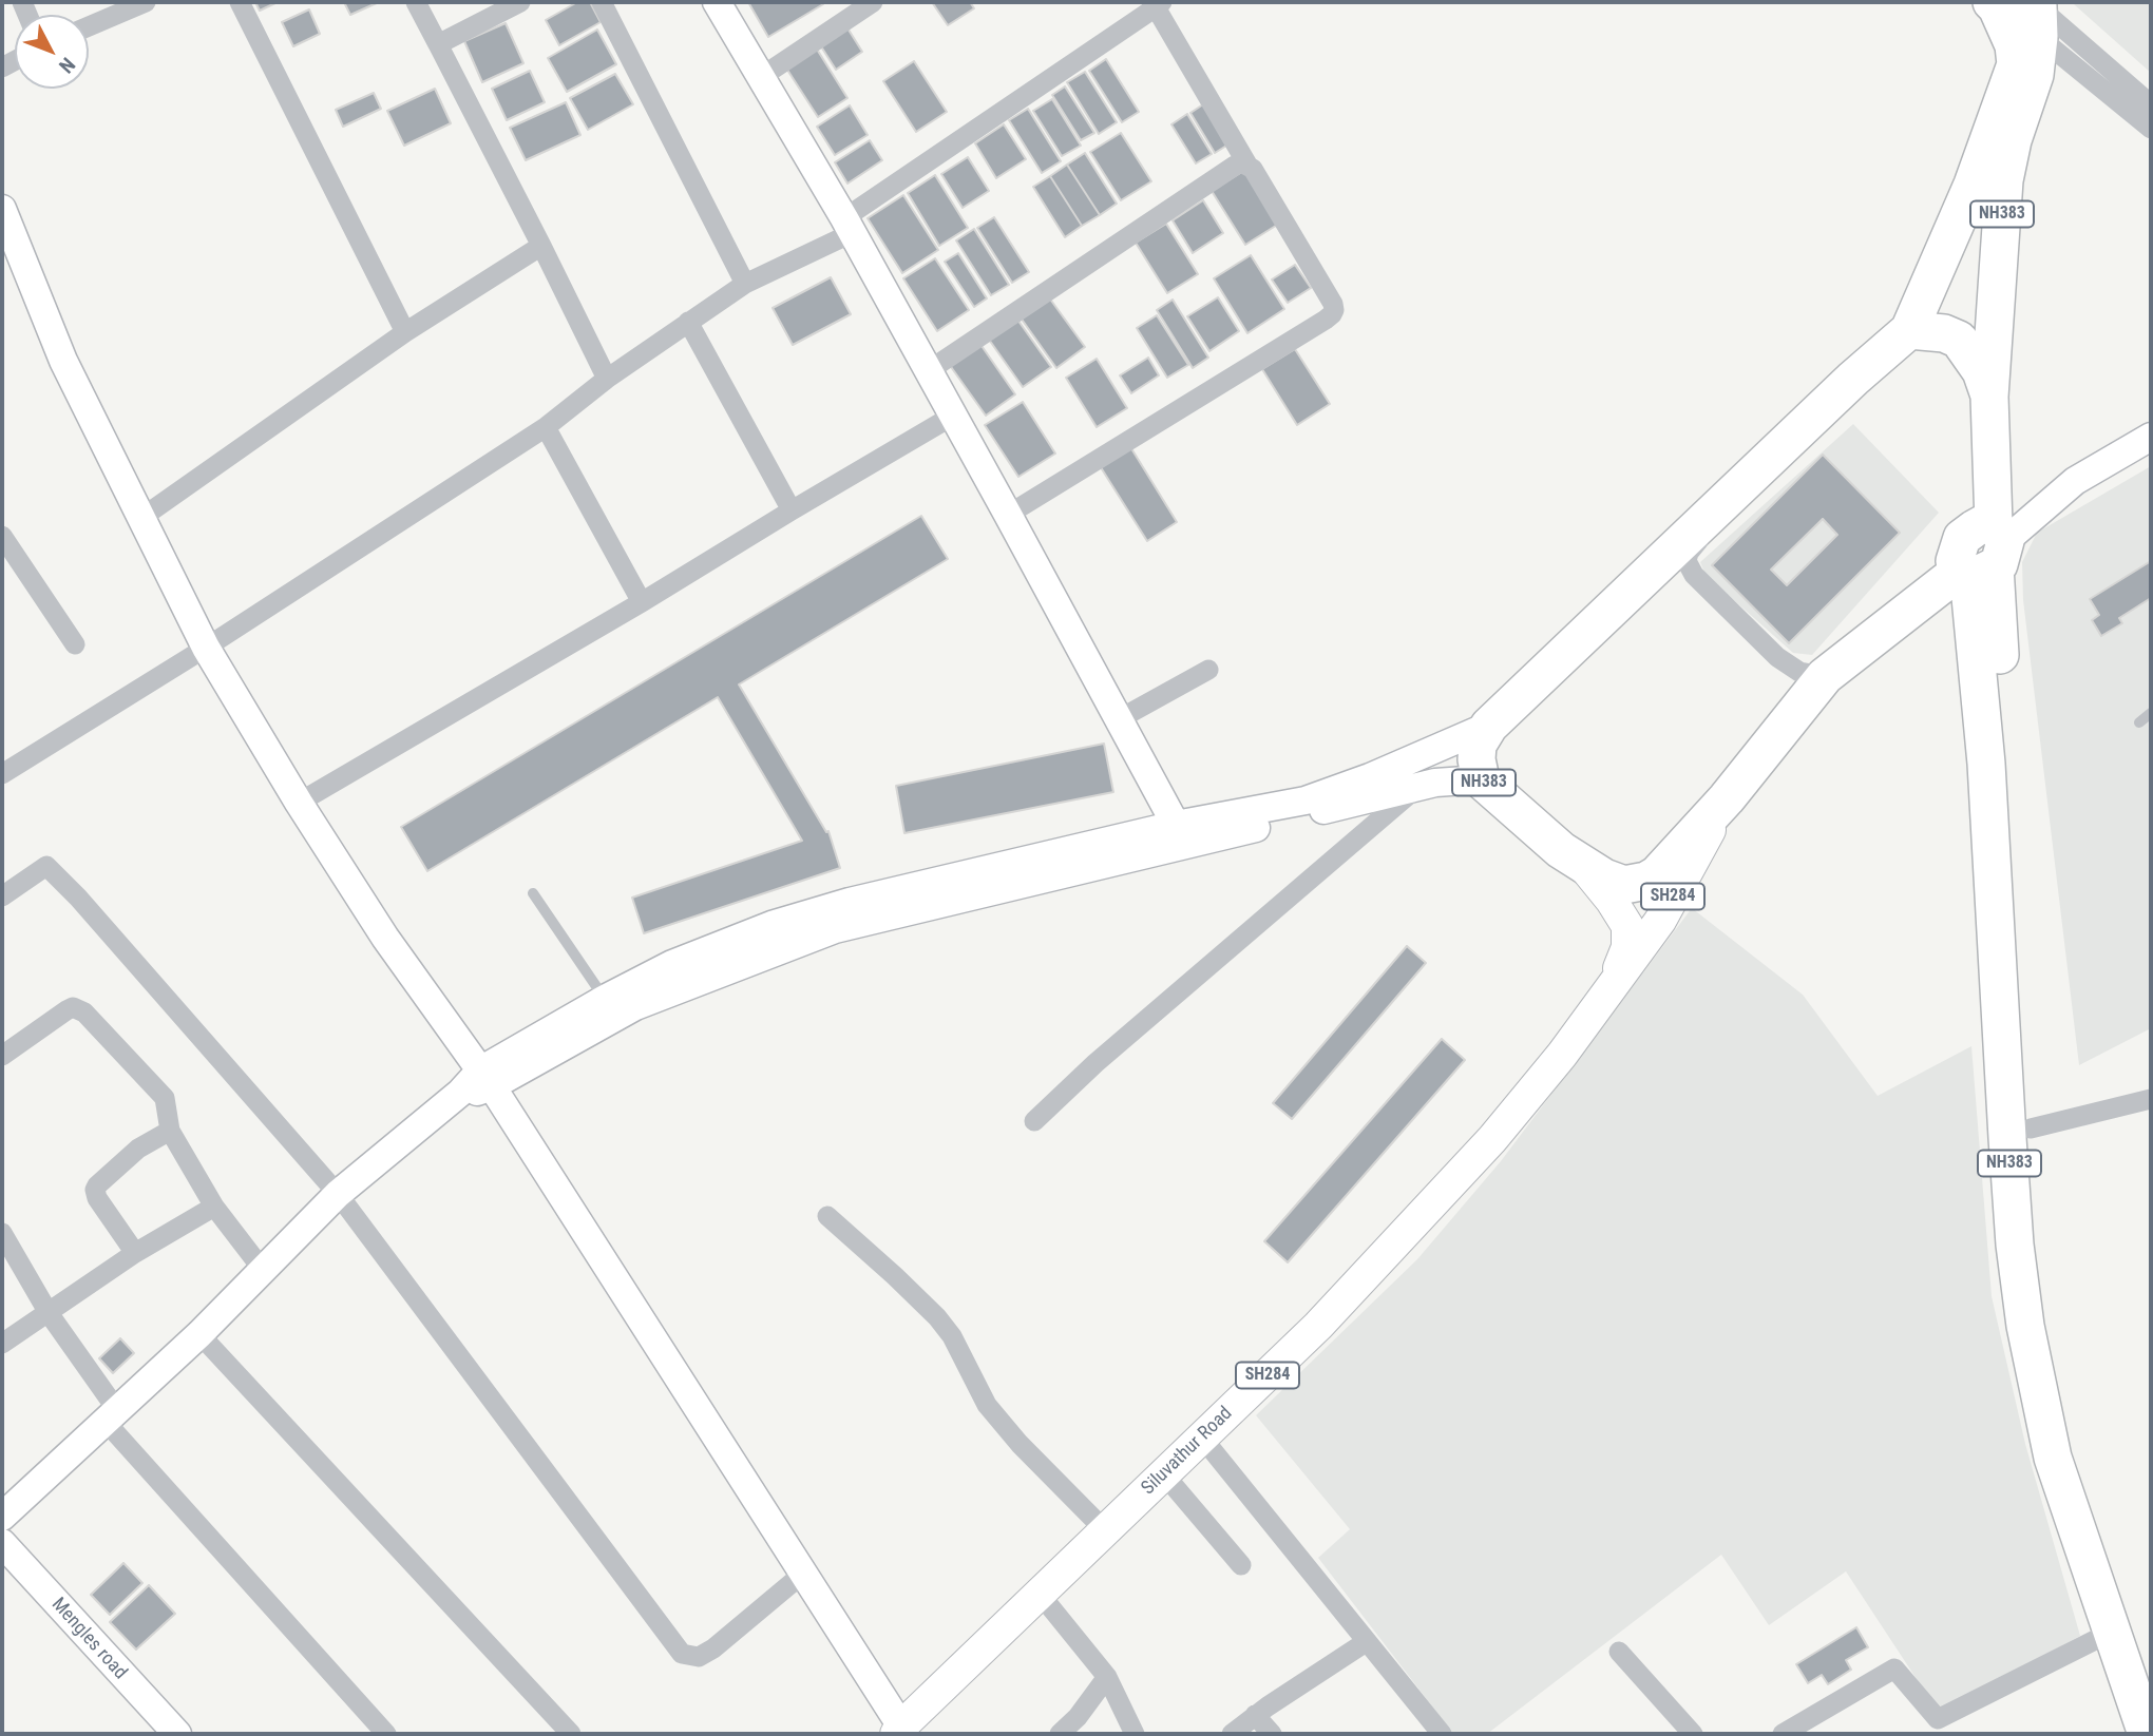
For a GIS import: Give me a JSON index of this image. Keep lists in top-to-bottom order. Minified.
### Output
{"streets":{"highway":["NH383"],"main road":["SH284","Siluvathur Road","Mengles road"]},"crossings":[["NH383","Siluvathur Road"]],"north":"bottom right"}
